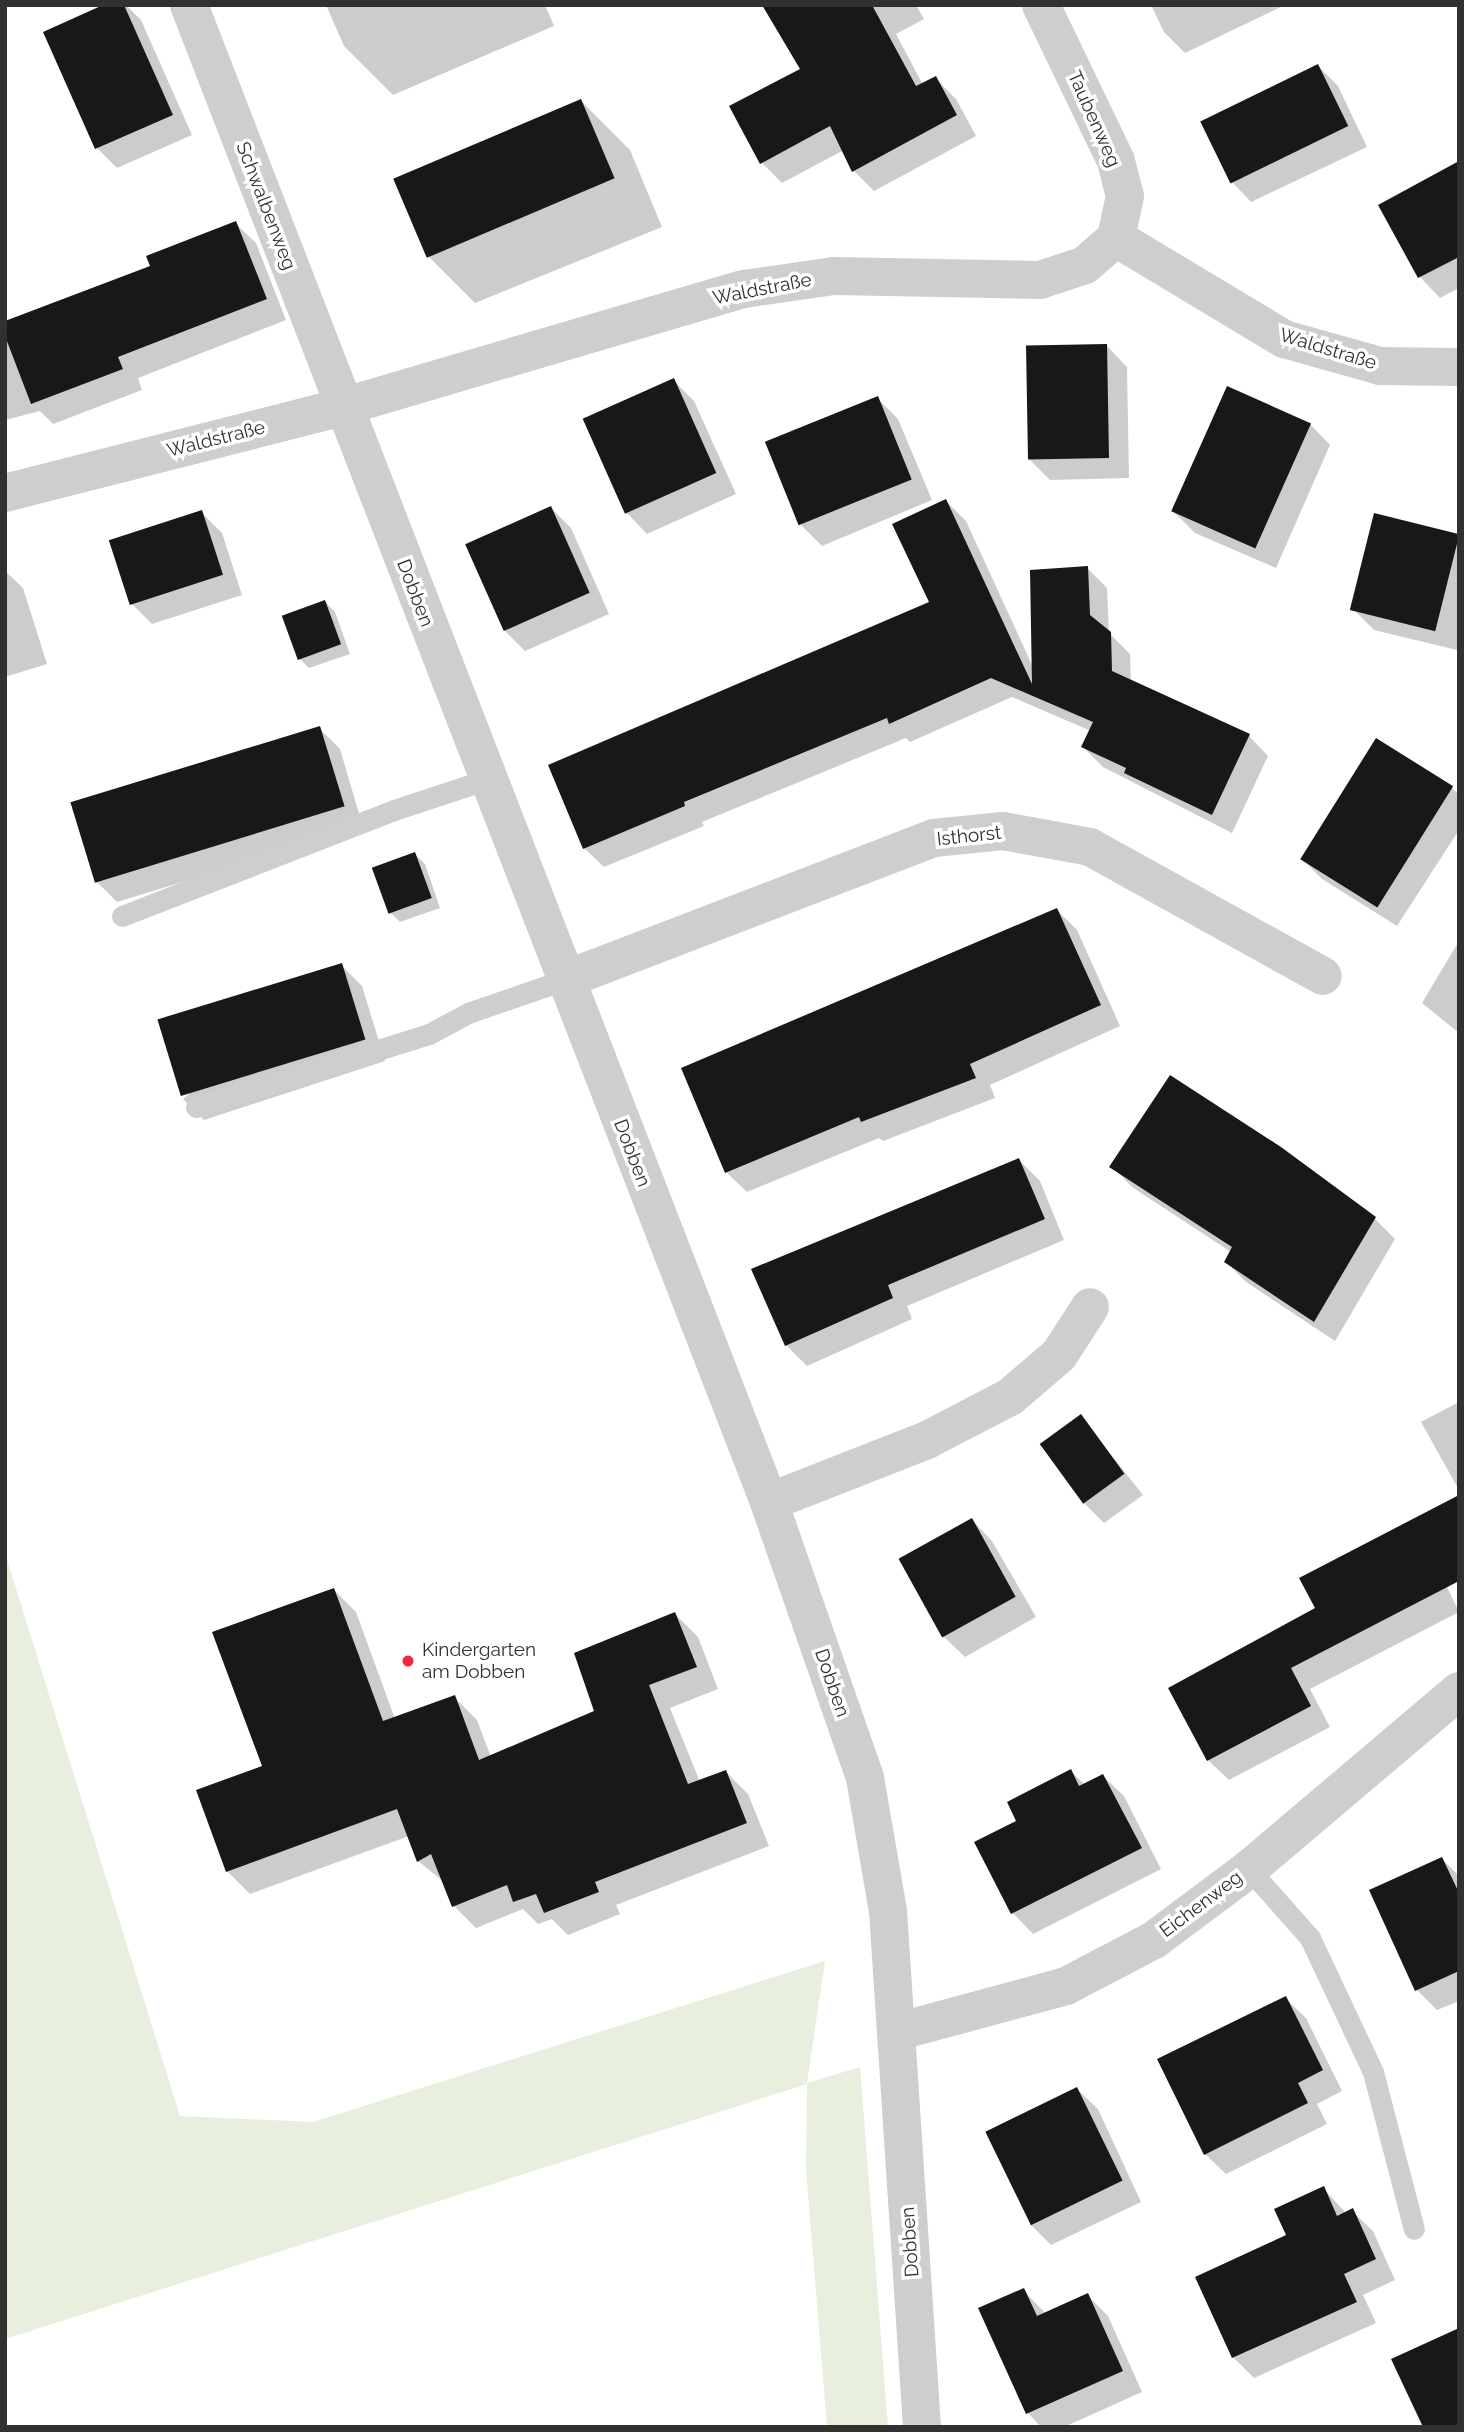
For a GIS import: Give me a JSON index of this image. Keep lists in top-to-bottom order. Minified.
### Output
{"streets":{"street":["Taubenweg","Schwalbenweg","Waldstraße","Dobben","Isthorst","Eichenweg"]},"crossings":[["Taubenweg","Waldstraße"],["Schwalbenweg","Waldstraße"],["Schwalbenweg","Dobben"],["Waldstraße","Dobben"],["Dobben","Isthorst"],["Dobben","Eichenweg"]],"places":["Kindergarten am Dobben"]}
